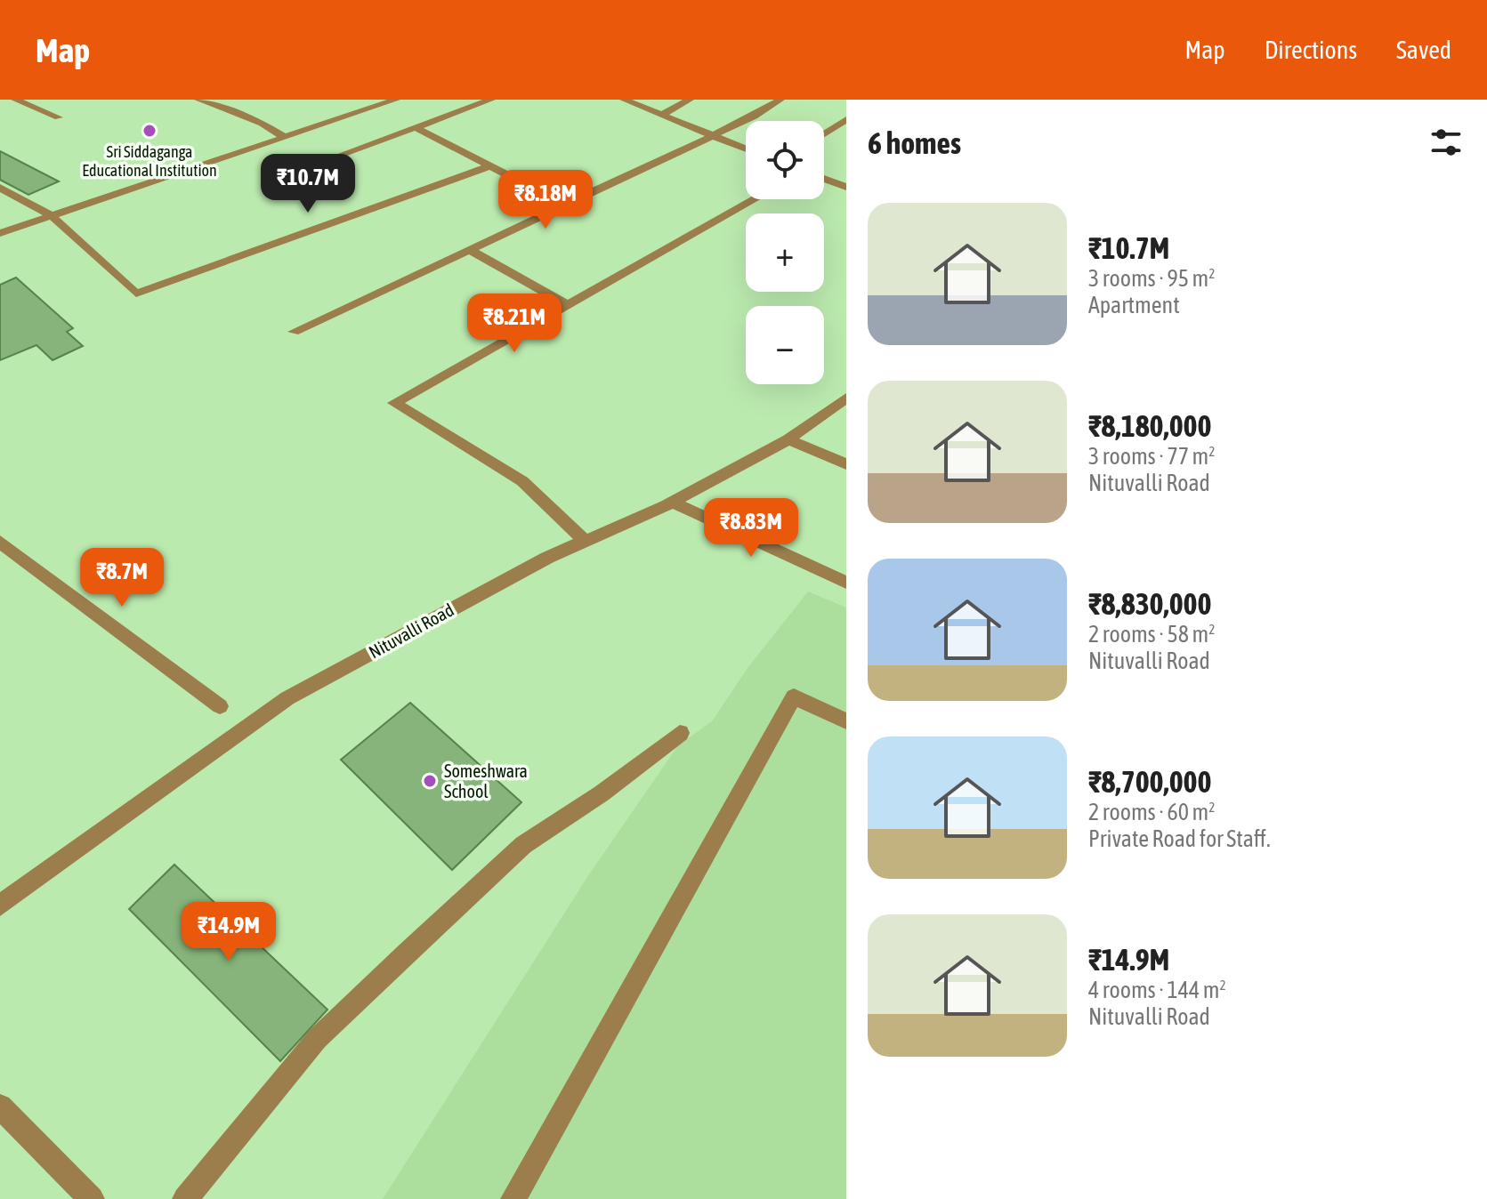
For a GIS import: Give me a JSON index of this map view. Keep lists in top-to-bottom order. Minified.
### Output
{"streets":{"street":["Nituvalli Road"]},"places":["Sri Siddaganga Educational Institution","Someshwara School"],"page":{"header":"Map","nav":["Map","Directions","Saved"],"heading":"6 homes","map_buttons":["+","−"],"price":["₹10.7M","₹8.18M","₹8.21M","₹8.83M","₹8.7M","₹14.9M"],"list":[{"name":"₹10.7M","note":"3 rooms · 95 m² · Apartment"},{"name":"₹8,180,000","note":"3 rooms · 77 m² · Nituvalli Road"},{"name":"₹8,830,000","note":"2 rooms · 58 m² · Nituvalli Road"},{"name":"₹8,700,000","note":"2 rooms · 60 m² · Private Road for Staff."},{"name":"₹14.9M","note":"4 rooms · 144 m² · Nituvalli Road"}]}}
